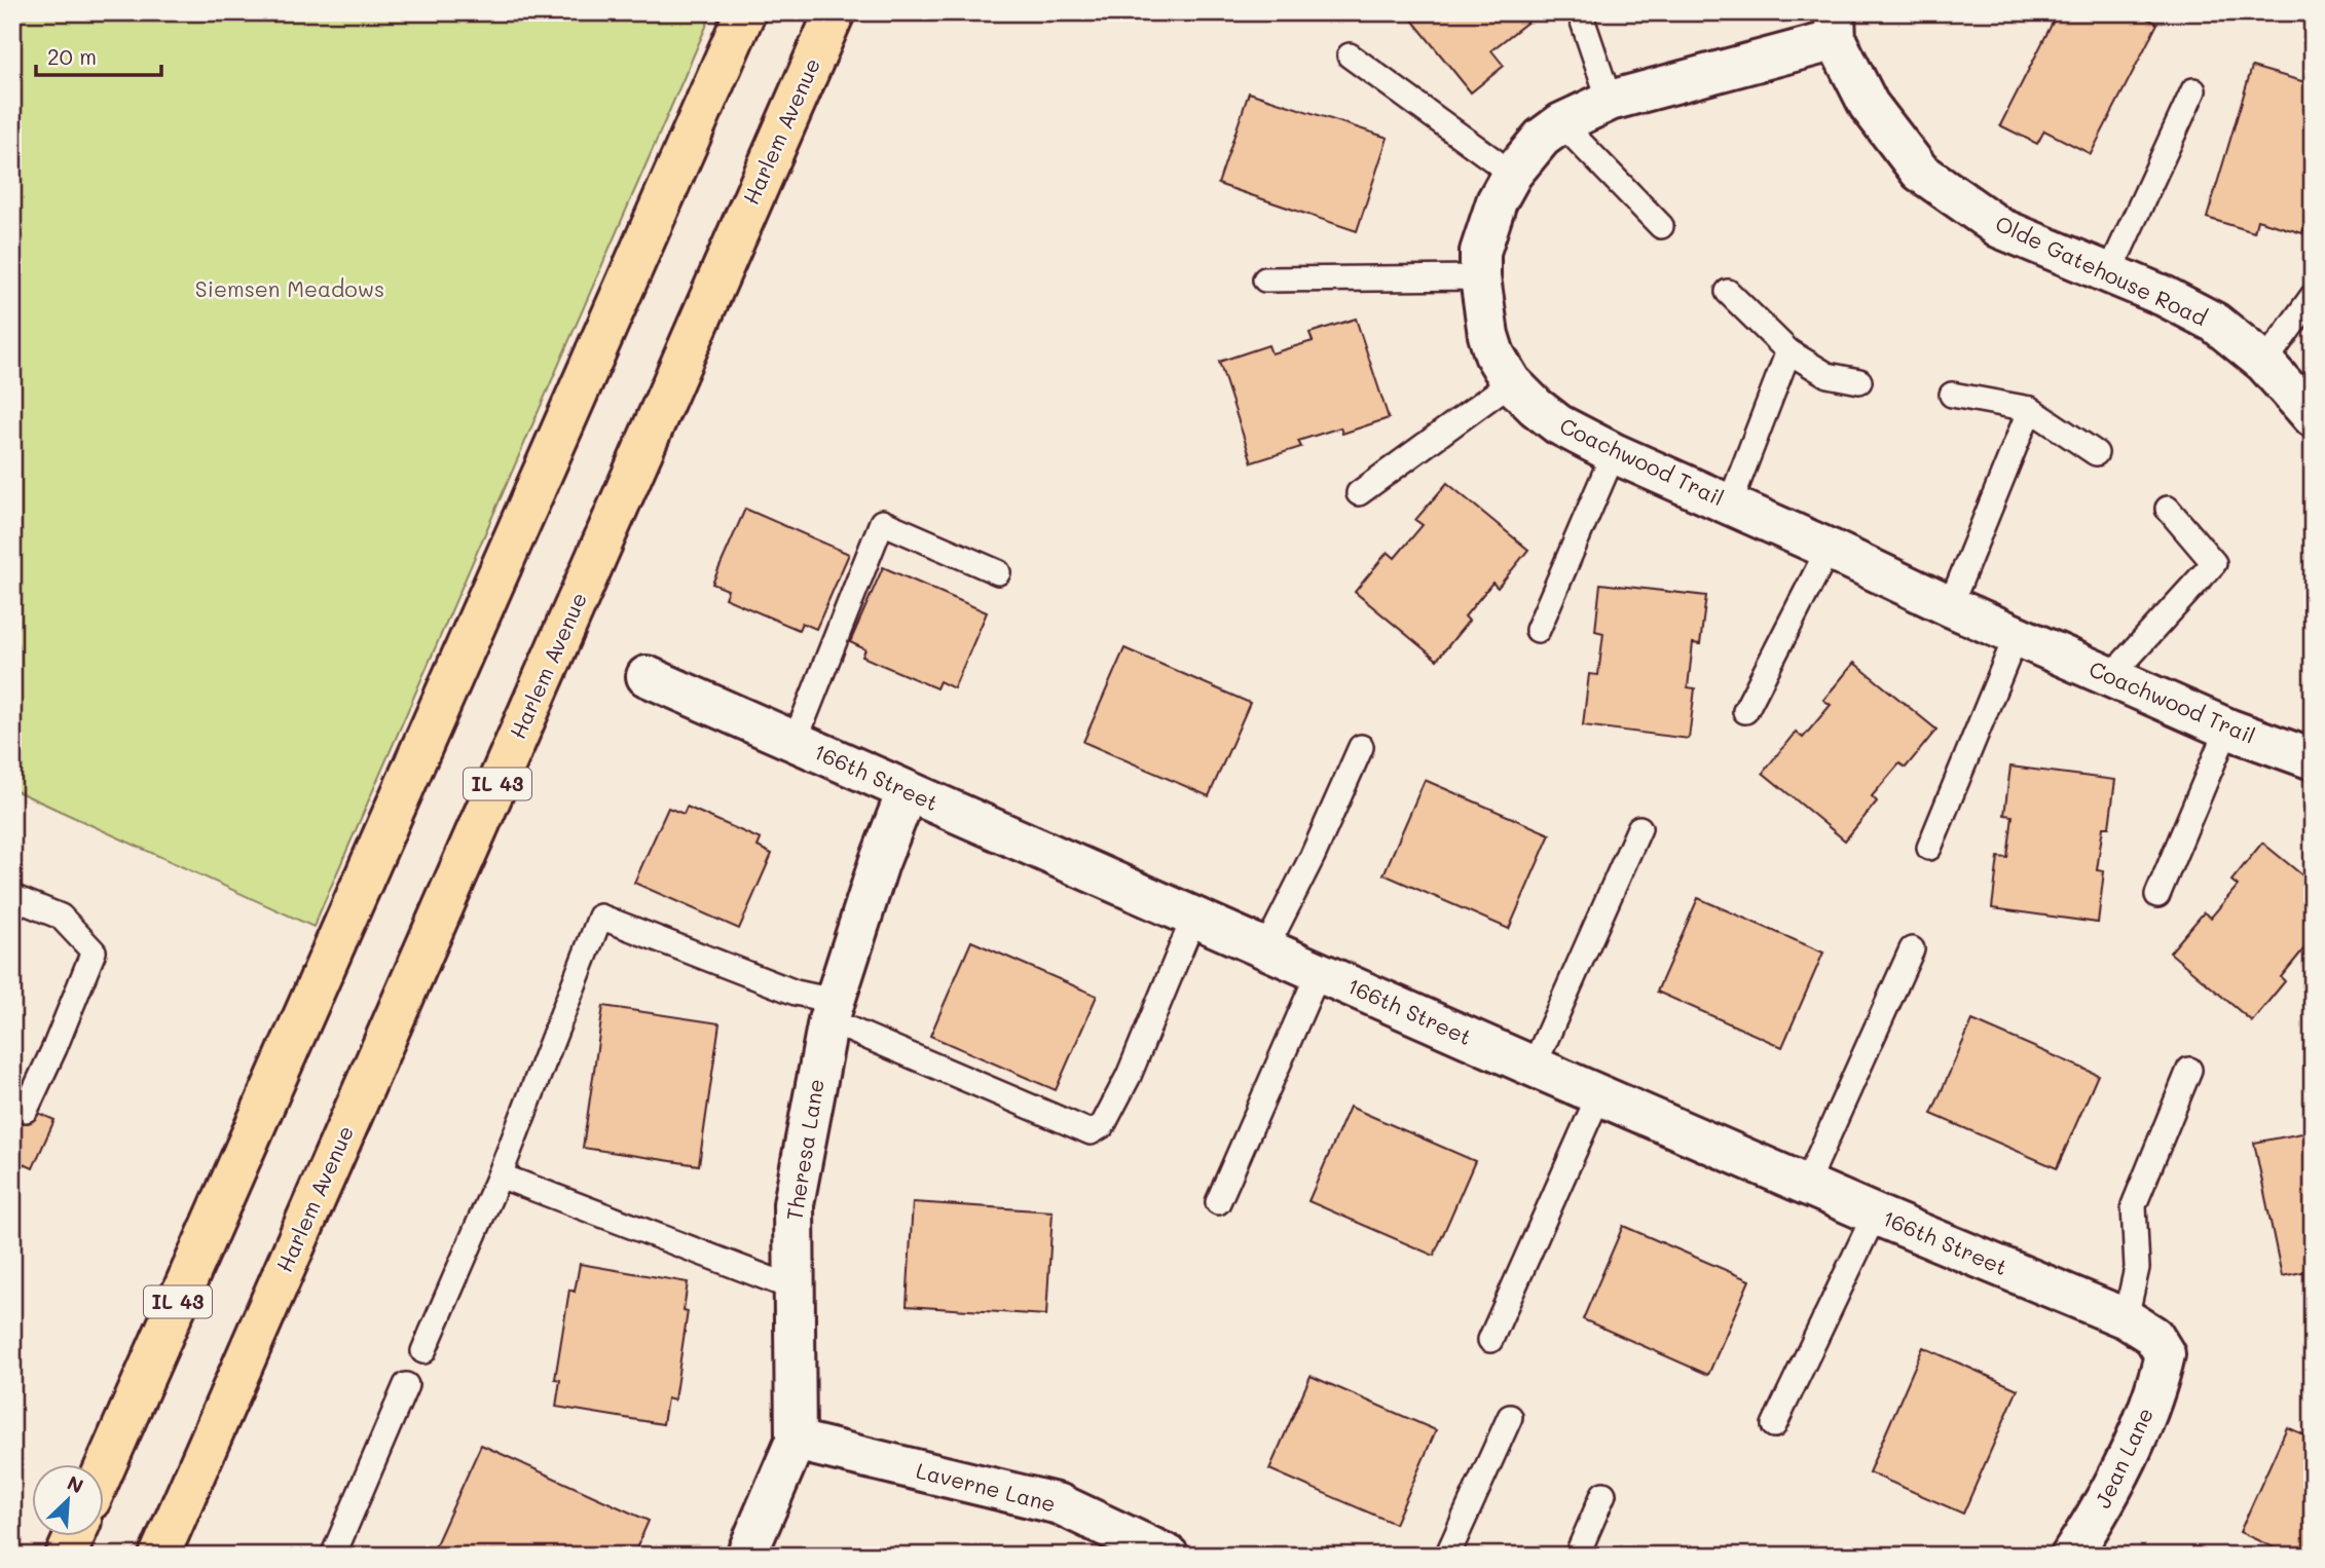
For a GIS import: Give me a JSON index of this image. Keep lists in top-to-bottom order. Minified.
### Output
{"streets":{"main road":["Harlem Avenue","IL 43"],"street":["Olde Gatehouse Road","Coachwood Trail","166th Street","Theresa Lane","Jean Lane","Laverne Lane"]},"crossings":[["Olde Gatehouse Road","Coachwood Trail"],["166th Street","Theresa Lane"],["166th Street","Jean Lane"],["Theresa Lane","Laverne Lane"]],"parks":["Siemsen Meadows"],"scale_bar":"20 m","north":"top right"}
